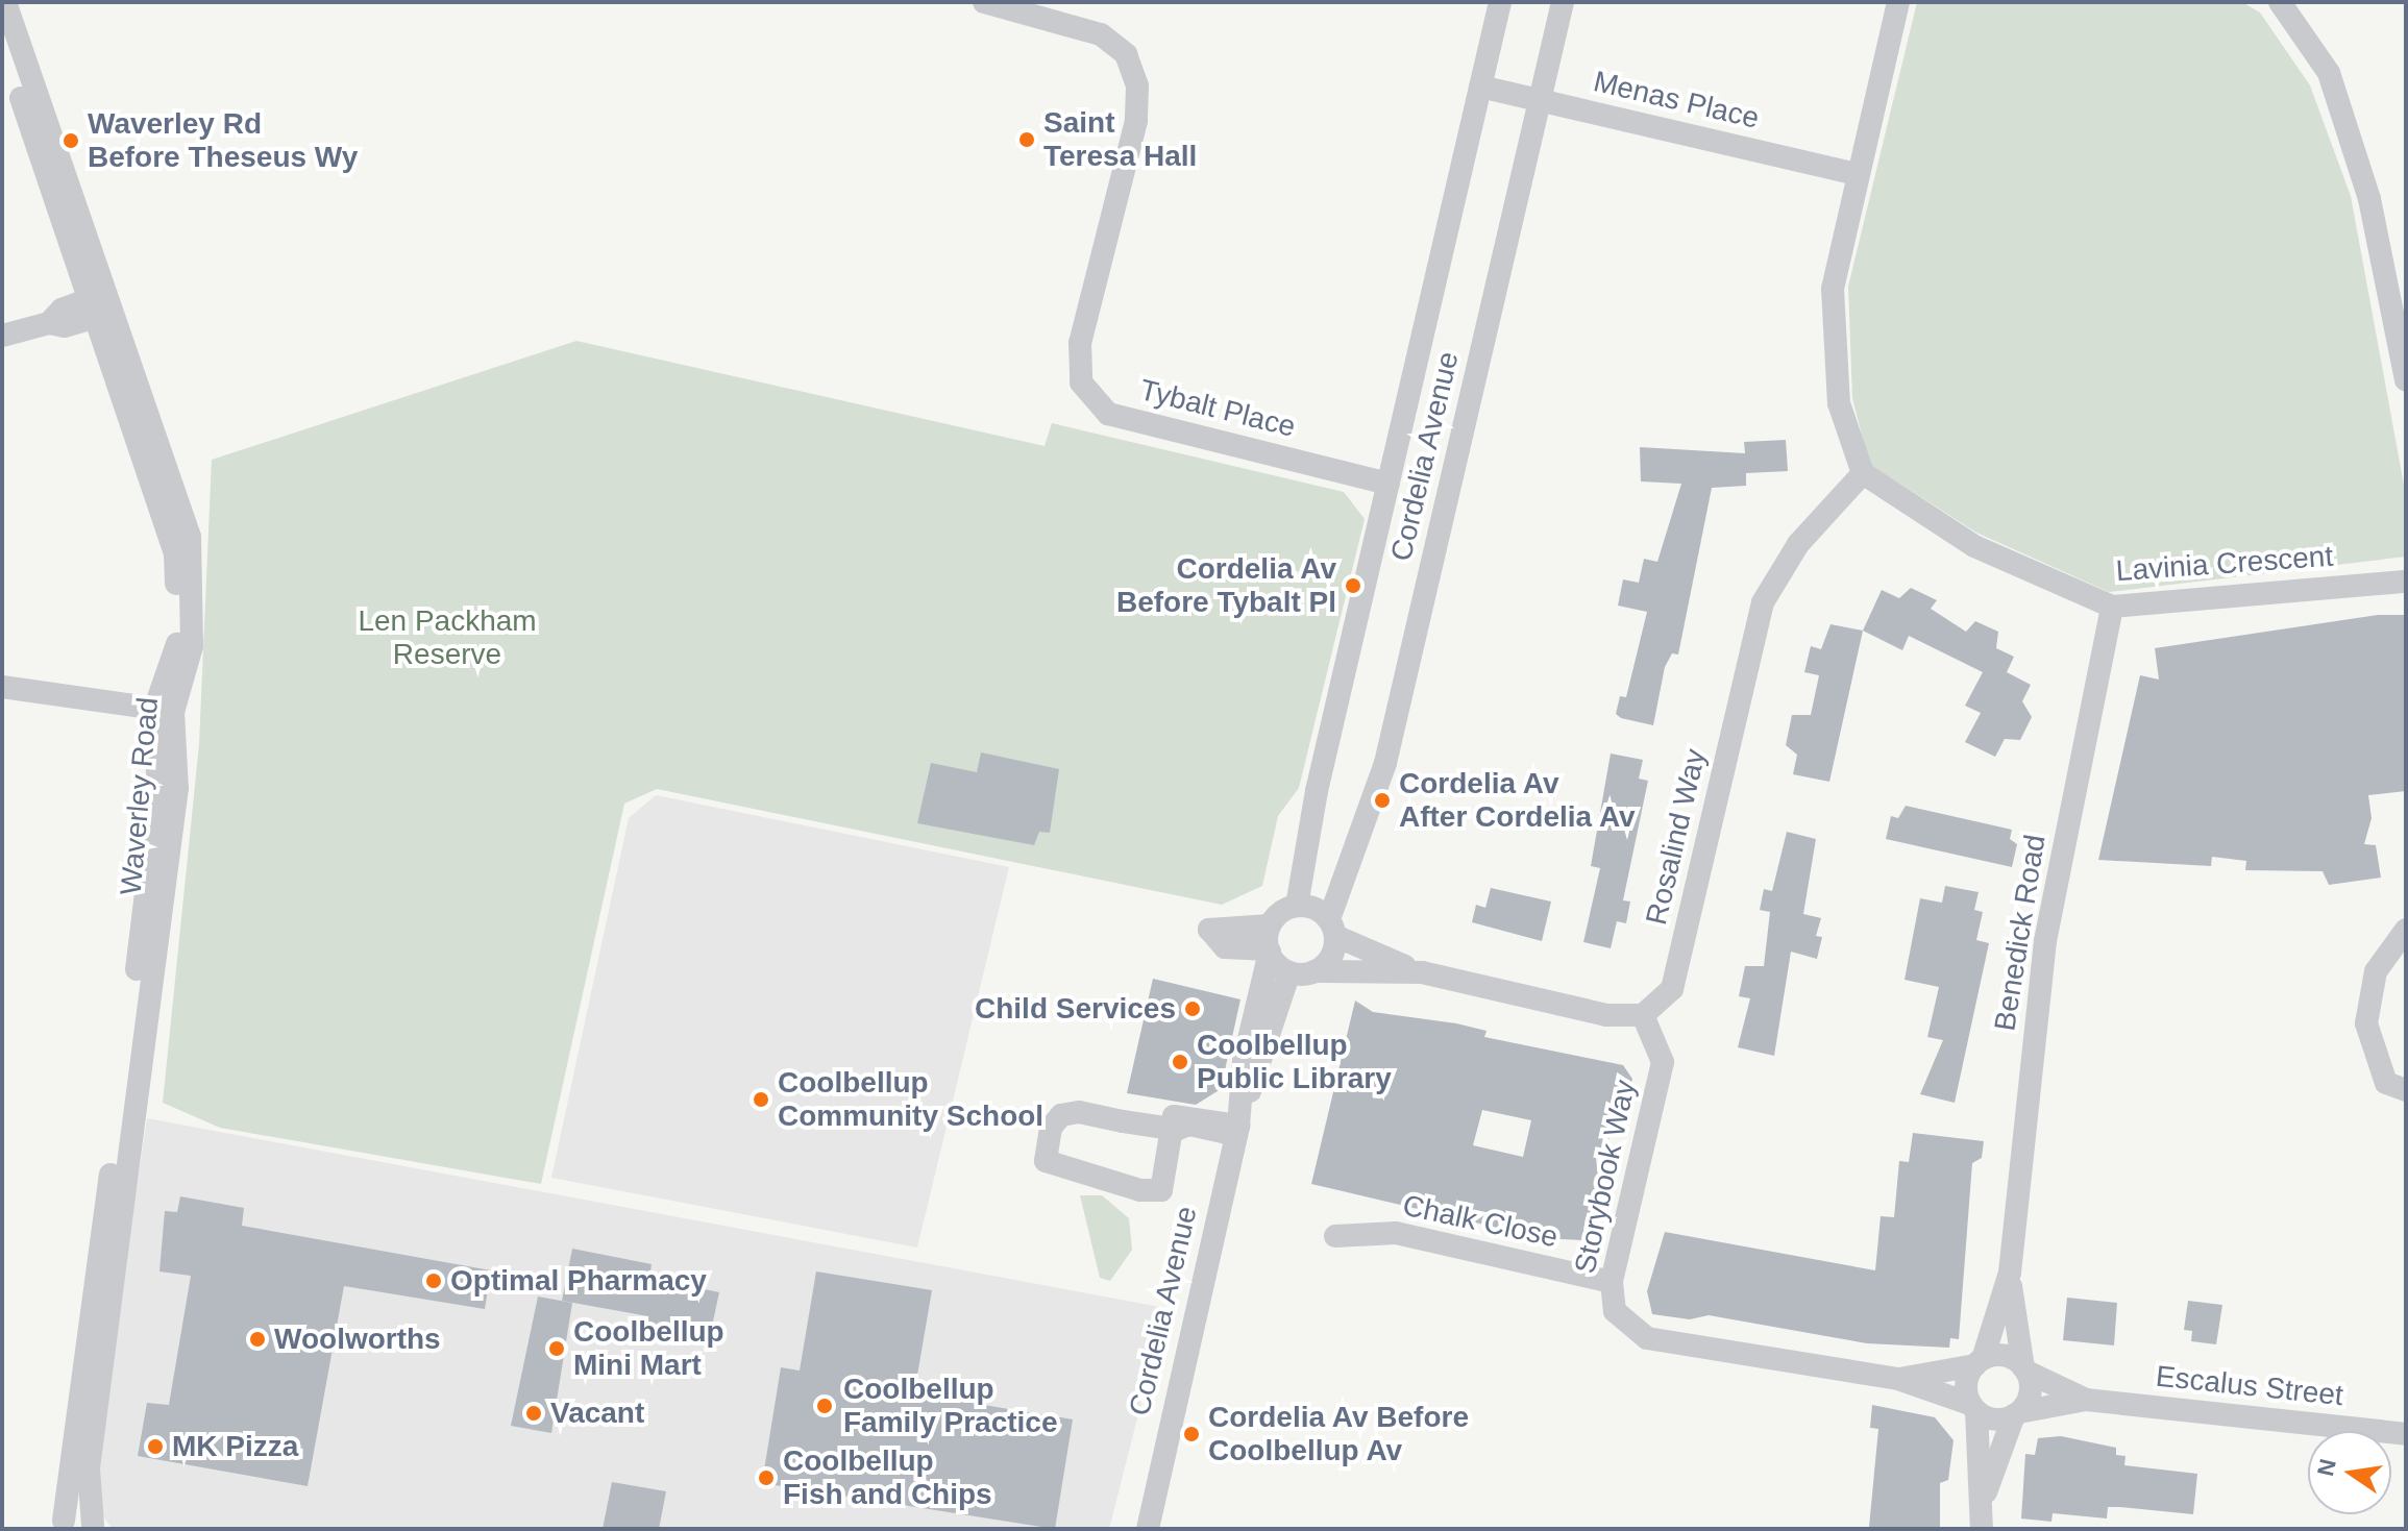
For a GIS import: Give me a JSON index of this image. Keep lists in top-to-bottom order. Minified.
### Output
{"streets":{"street":["Menas Place","Tybalt Place","Cordelia Avenue","Lavinia Crescent","Waverley Road","Rosalind Way","Benedick Road","Storybook Way","Chalk Close","Escalus Street"]},"crossings":[["Menas Place","Cordelia Avenue"],["Tybalt Place","Cordelia Avenue"],["Lavinia Crescent","Rosalind Way"],["Lavinia Crescent","Benedick Road"],["Rosalind Way","Storybook Way"],["Storybook Way","Chalk Close"]],"parks":["Len Packham Reserve"],"places":["Saint Teresa Hall","Waverley Rd Before Theseus Wy","Cordelia Av Before Tybalt Pl","Cordelia Av After Cordelia Av","Child Services","Coolbellup Public Library","Coolbellup Community School","Optimal Pharmacy","Woolworths","Coolbellup Mini Mart","Coolbellup Family Practice","Vacant","Cordelia Av Before Coolbellup Av","MK Pizza","Coolbellup Fish and Chips"],"north":"left"}
